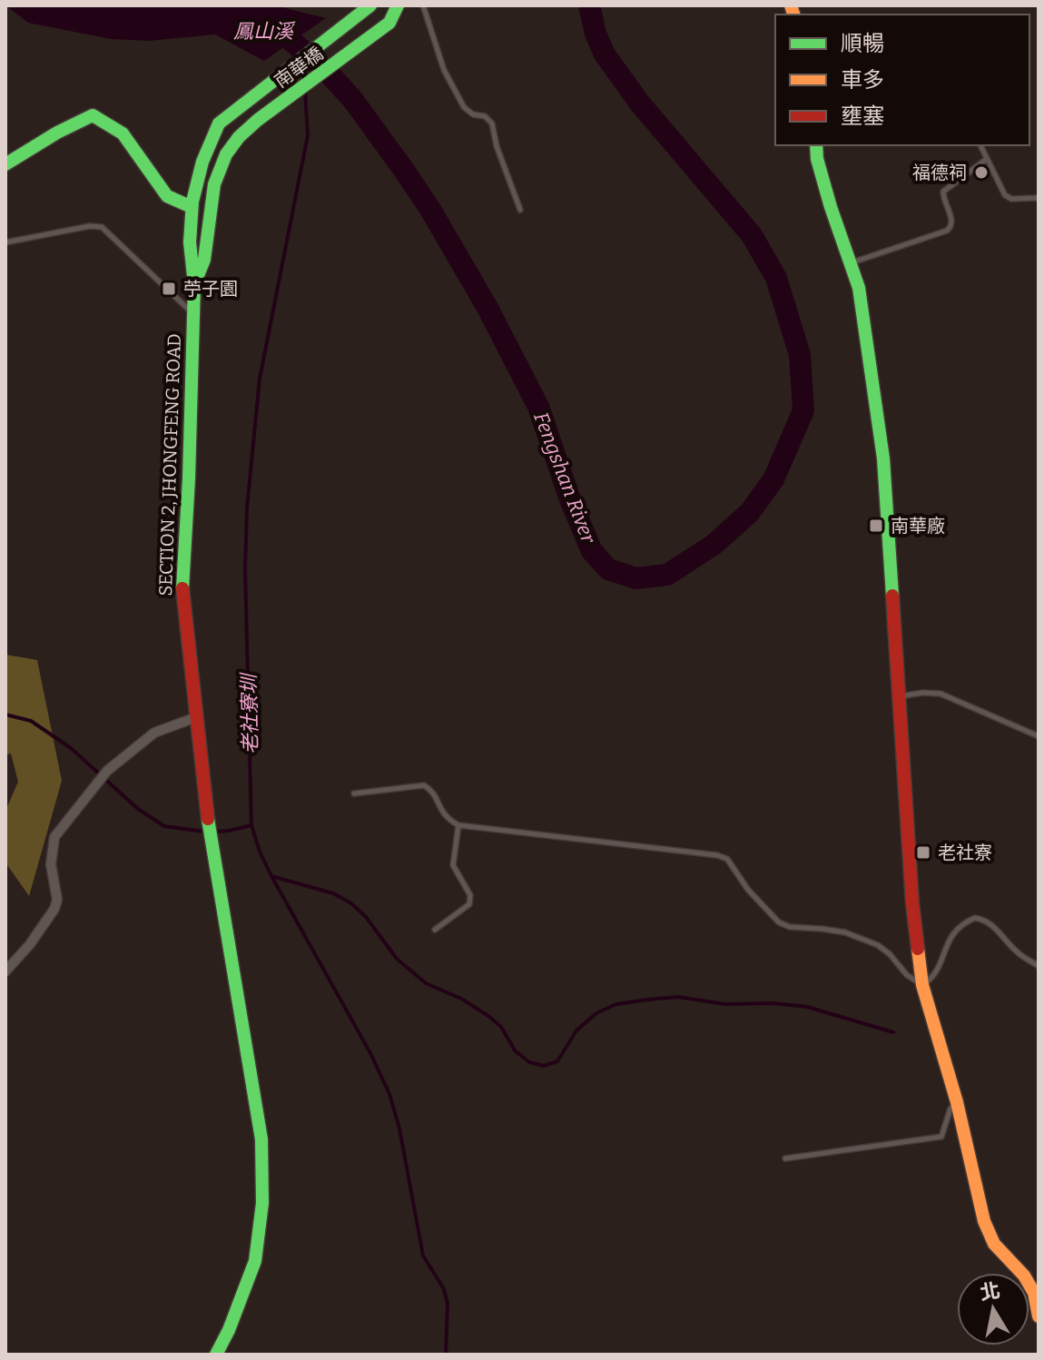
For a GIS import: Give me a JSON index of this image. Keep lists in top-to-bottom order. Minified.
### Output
{"streets":{"main road":["南華橋","SECTION 2, JHONGFENG ROAD"]},"crossings":[["南華橋","SECTION 2, JHONGFENG ROAD"]],"water":["鳳山溪","Fengshan River","老社寮圳"],"places":{"other":["福德祠"],"transit":["苧子園","南華廠","老社寮"]},"legend":["順暢","車多","壅塞"],"north":"top"}
